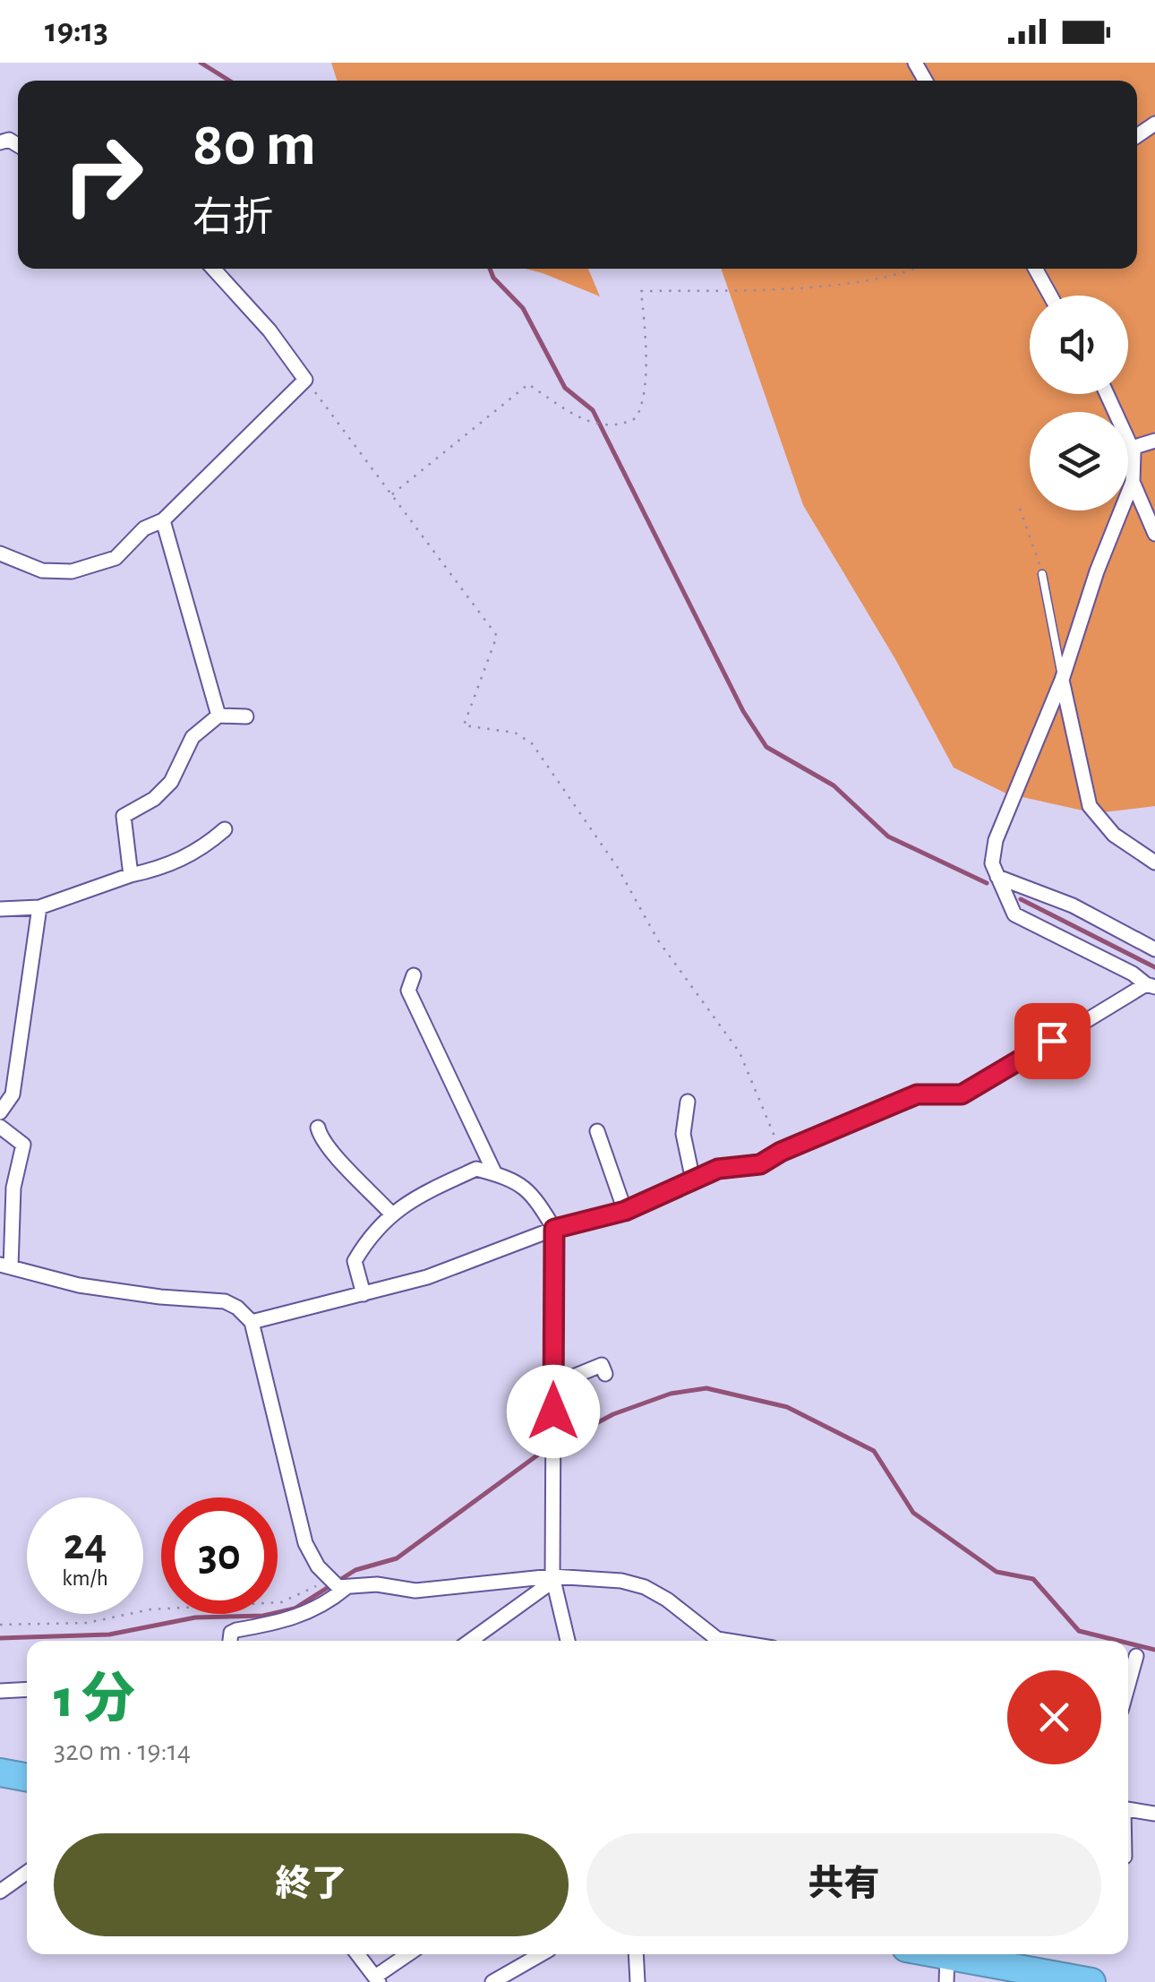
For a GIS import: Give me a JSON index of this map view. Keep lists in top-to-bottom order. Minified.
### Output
{"page":{"status":"19:13","turn":["80 m","右折"],"speed":"24 km/h","limit":"30","heading":["1 分","320 m · 19:14"],"buttons":["終了","共有"]}}
